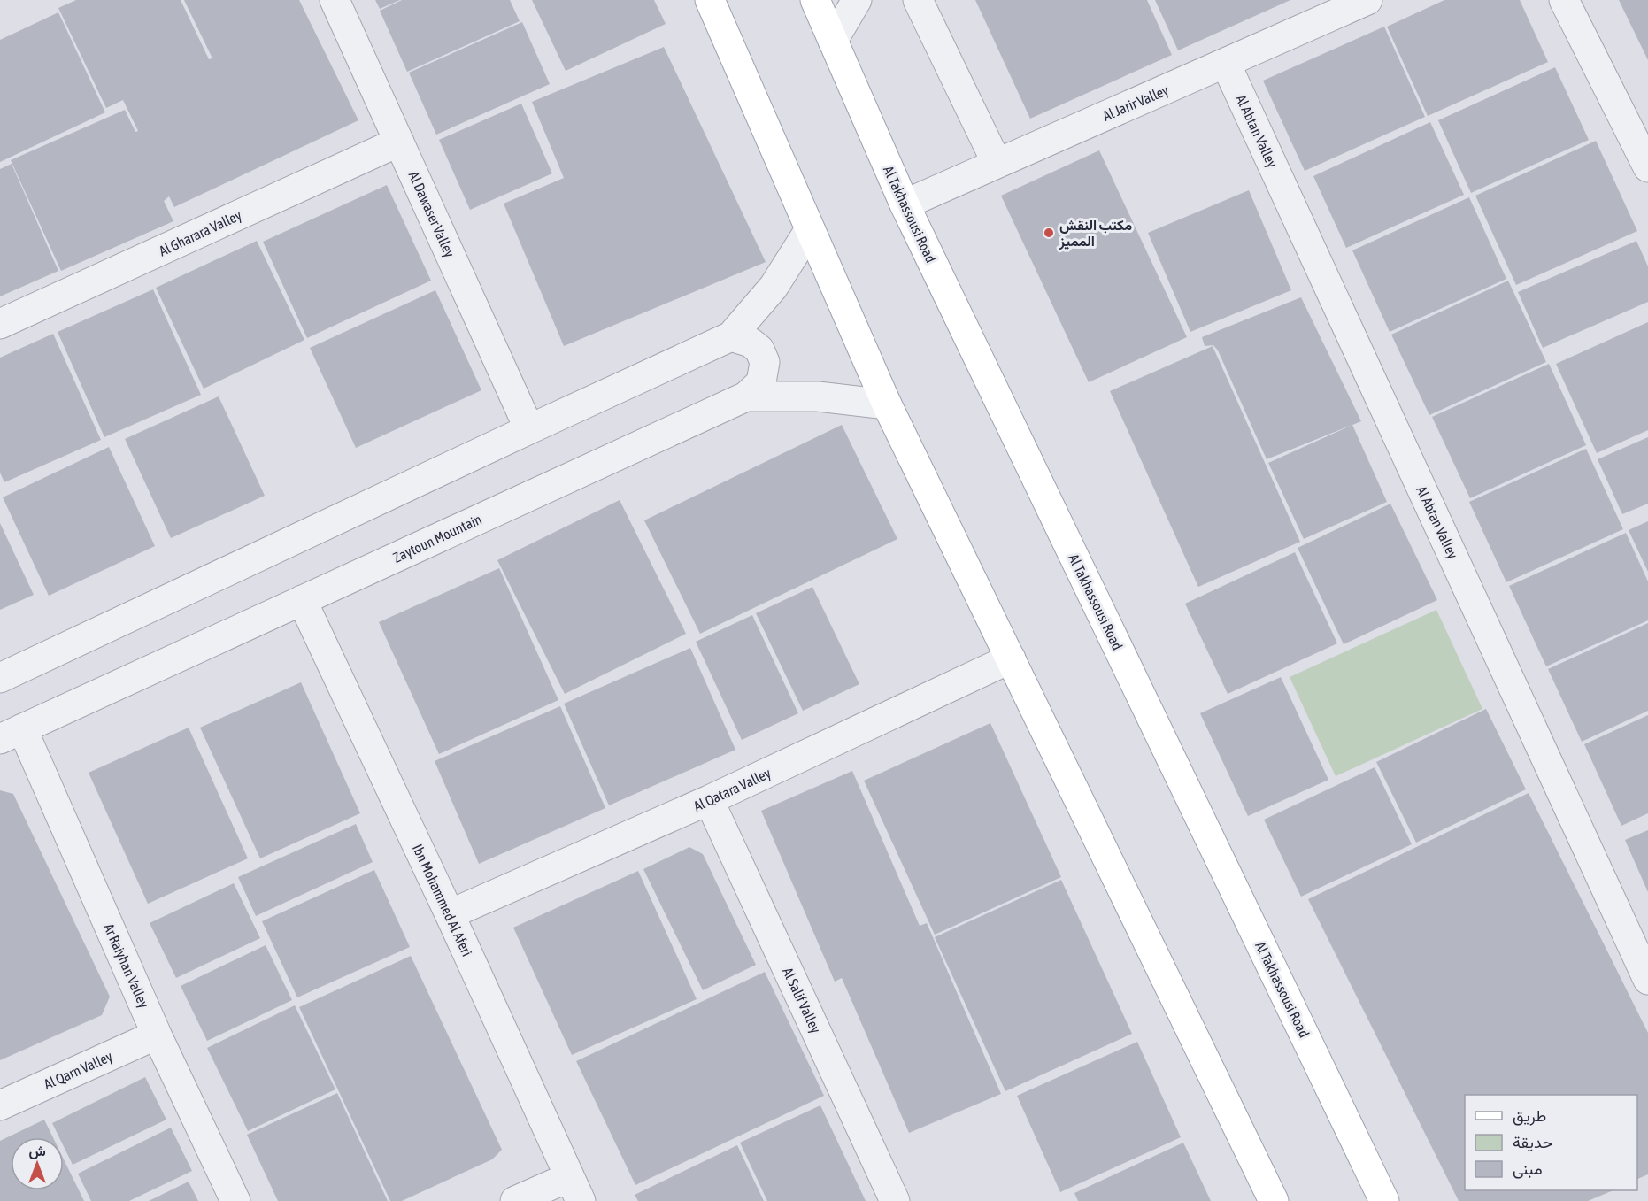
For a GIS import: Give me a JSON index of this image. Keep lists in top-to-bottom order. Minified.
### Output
{"streets":{"main road":["Al Takhassousi Road"],"street":["Al Jarir Valley","Al Abtan Valley","Al Dawaser Valley","Al Gharara Valley","Zaytoun Mountain","Al Qatara Valley","Ibn Mohammed Al Aferi","Ar Raiyhan Valley","Al Salif Valley","Al Qarn Valley"]},"crossings":[["Al Jarir Valley","Al Abtan Valley"],["Al Jarir Valley","Al Takhassousi Road"],["Al Dawaser Valley","Al Gharara Valley"],["Zaytoun Mountain","Ibn Mohammed Al Aferi"],["Zaytoun Mountain","Ar Raiyhan Valley"],["Al Qatara Valley","Ibn Mohammed Al Aferi"],["Al Qatara Valley","Al Salif Valley"],["Ar Raiyhan Valley","Al Qarn Valley"]],"places":["مكتب النقش المميز"],"legend":["طريق","حديقة","مبنى"],"north":"top"}
